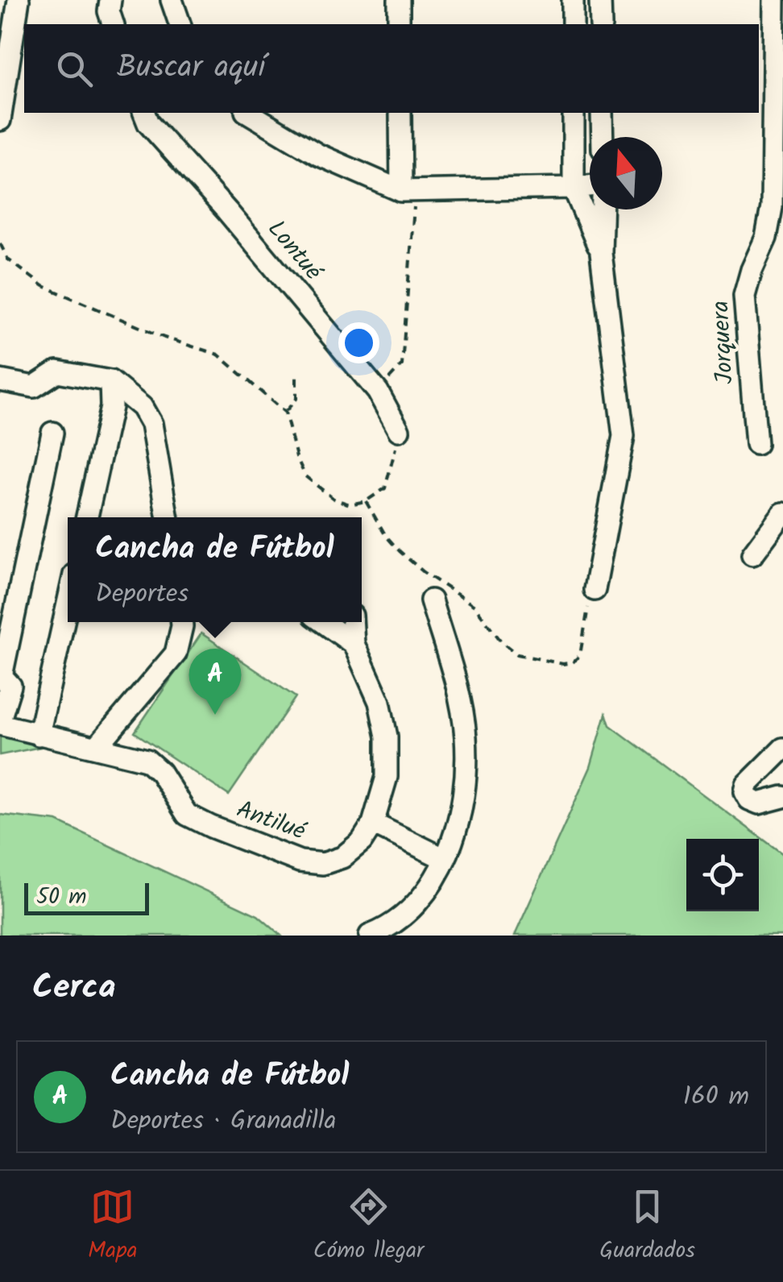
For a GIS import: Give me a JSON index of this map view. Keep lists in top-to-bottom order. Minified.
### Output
{"streets":{"street":["Lontué","Jorquera","Antilué"]},"scale_bar":"50 m","north":"top","page":{"search":"Buscar aquí","popup":["Cancha de Fútbol","Deportes"],"pins":"A","scale":"50 m","heading":"Cerca","list":[{"mark":"A","name":"Cancha de Fútbol","note":"Deportes · Granadilla","value":"160 m"}],"nav":["Mapa","Cómo llegar","Guardados"]}}
